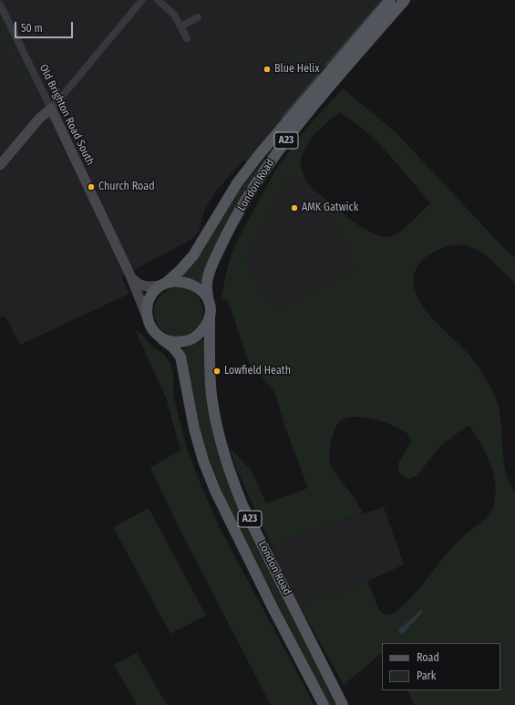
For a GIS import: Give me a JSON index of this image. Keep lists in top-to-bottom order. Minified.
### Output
{"streets":{"main road":["A23","London Road"],"street":["Old Brighton Road South"]},"crossings":[["Old Brighton Road South","London Road"]],"places":["Blue Helix","Church Road","AMK Gatwick","Lowfield Heath"],"legend":["Road","Park"],"scale_bar":"50 m"}
